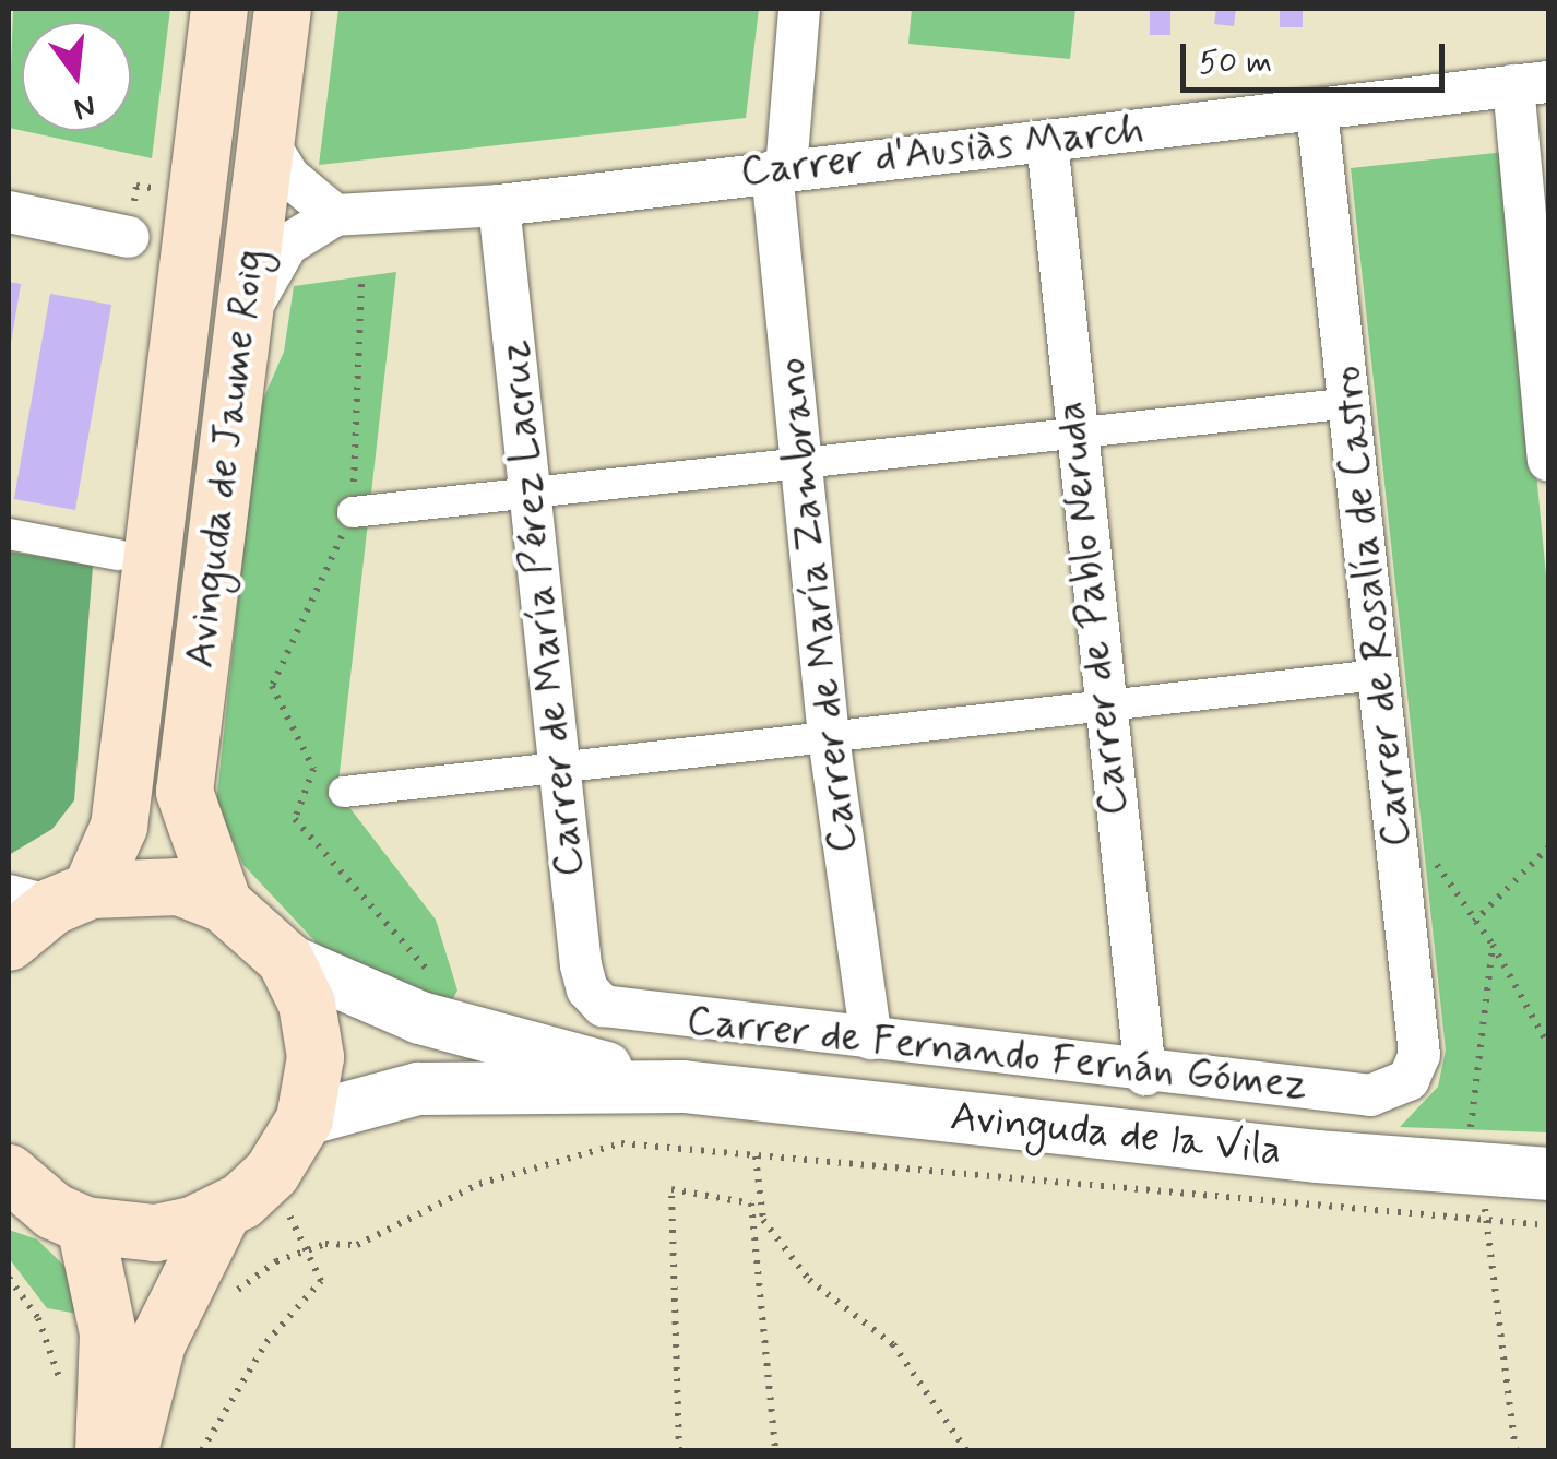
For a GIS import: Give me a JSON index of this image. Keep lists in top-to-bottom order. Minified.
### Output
{"streets":{"main road":["Avinguda de Jaume Roig"],"street":["Carrer d'Ausiàs March","Carrer de María Zambrano","Carrer de Rosalía de Castro","Carrer de María Pérez Lacruz","Carrer de Pablo Neruda","Carrer de Fernando Fernán Gómez","Avinguda de la Vila"]},"crossings":[["Carrer d'Ausiàs March","Avinguda de Jaume Roig"],["Carrer d'Ausiàs March","Carrer de María Zambrano"],["Carrer d'Ausiàs March","Carrer de Rosalía de Castro"],["Carrer d'Ausiàs March","Carrer de María Pérez Lacruz"],["Carrer d'Ausiàs March","Carrer de Pablo Neruda"],["Carrer de María Zambrano","Carrer de Fernando Fernán Gómez"],["Carrer de Rosalía de Castro","Carrer de Fernando Fernán Gómez"],["Carrer de María Pérez Lacruz","Carrer de Fernando Fernán Gómez"],["Carrer de Pablo Neruda","Carrer de Fernando Fernán Gómez"]],"scale_bar":"50 m","north":"bottom"}
